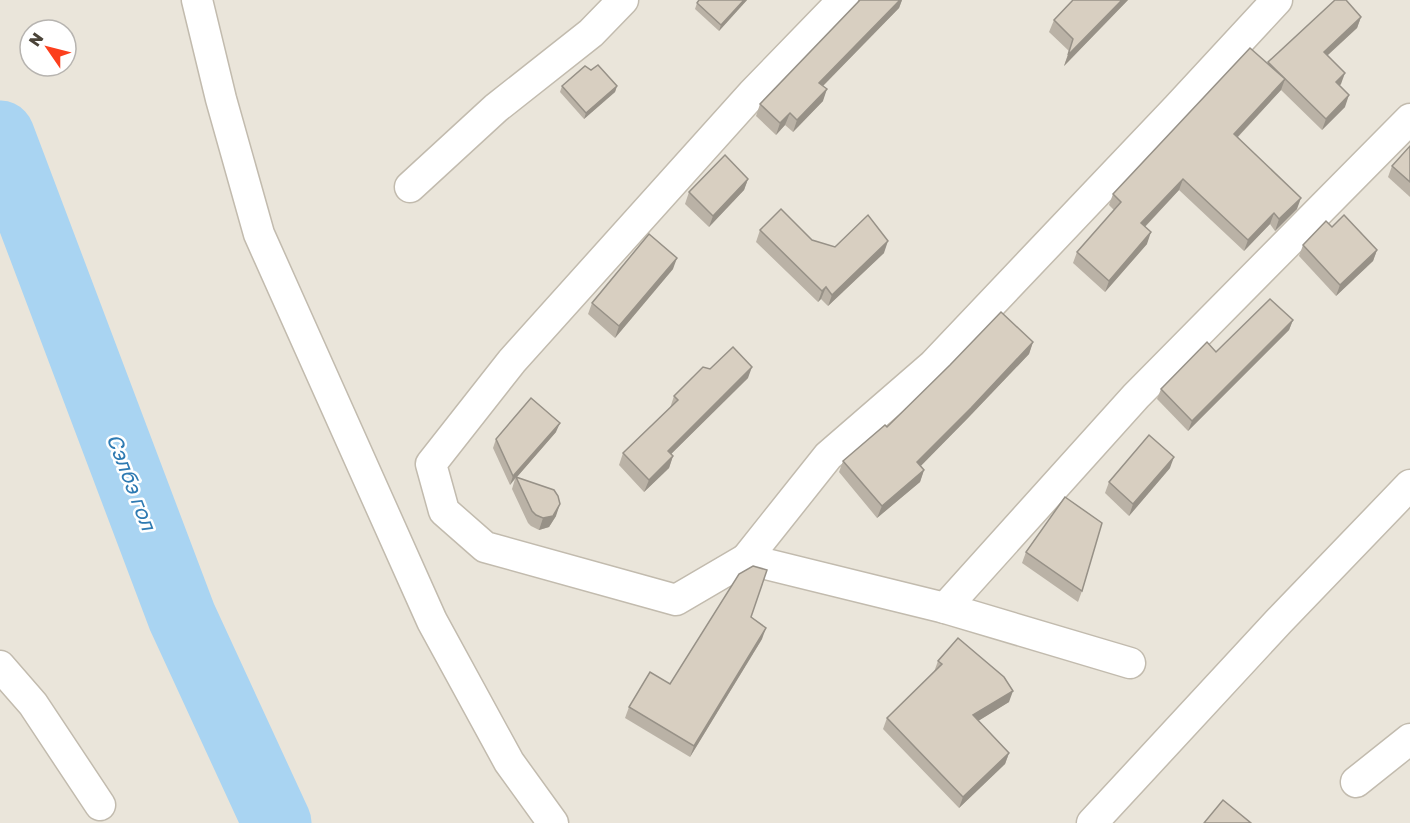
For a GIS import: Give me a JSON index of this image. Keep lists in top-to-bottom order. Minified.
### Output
{"water":["Сэлбэ гол"],"north":"top left"}
